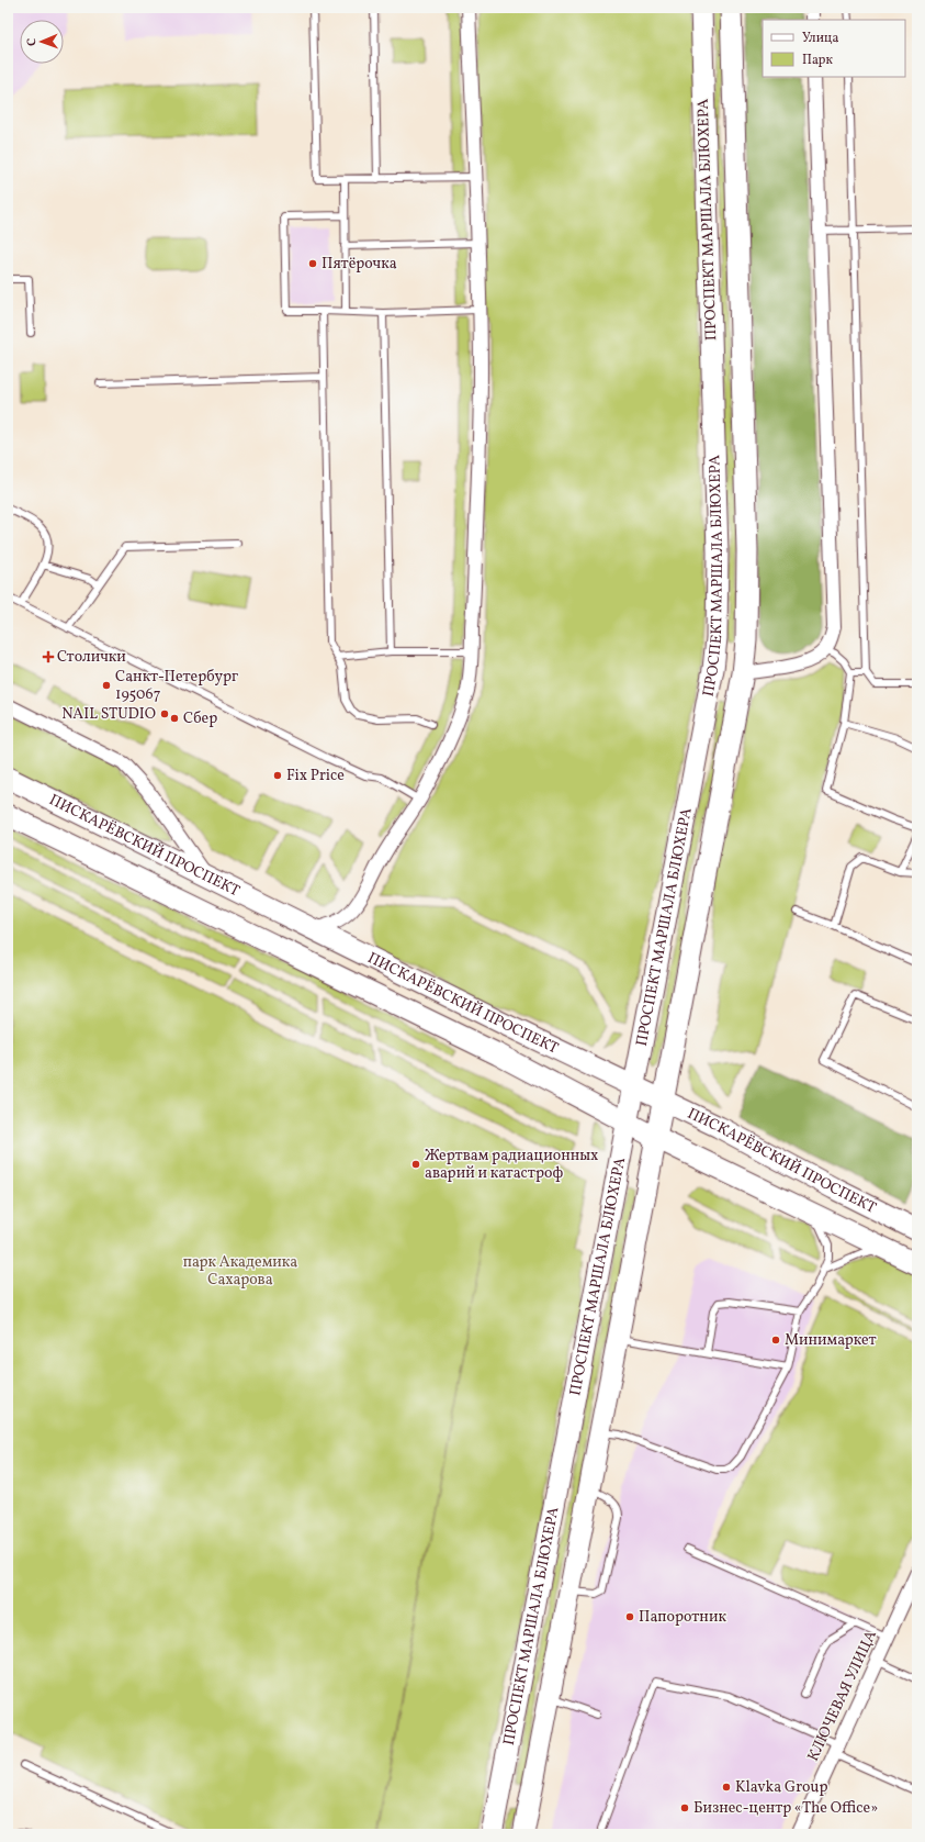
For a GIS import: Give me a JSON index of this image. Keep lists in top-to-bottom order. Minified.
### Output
{"streets":{"main road":["ПРОСПЕКТ МАРШАЛА БЛЮХЕРА","ПИСКАРЁВСКИЙ ПРОСПЕКТ"],"street":["КЛЮЧЕВАЯ УЛИЦА"]},"crossings":[["ПРОСПЕКТ МАРШАЛА БЛЮХЕРА","ПИСКАРЁВСКИЙ ПРОСПЕКТ"]],"parks":["парк Академика Сахарова"],"places":{"other":["Пятёрочка","Санкт-Петербург 195067","NAIL STUDIO","Сбер","Fix Price","Жертвам радиационных аварий и катастроф","Минимаркет","Папоротник","Klavka Group","Бизнес-центр «The Office»"],"health":["Столички"]},"legend":["Улица","Парк"],"north":"left"}
